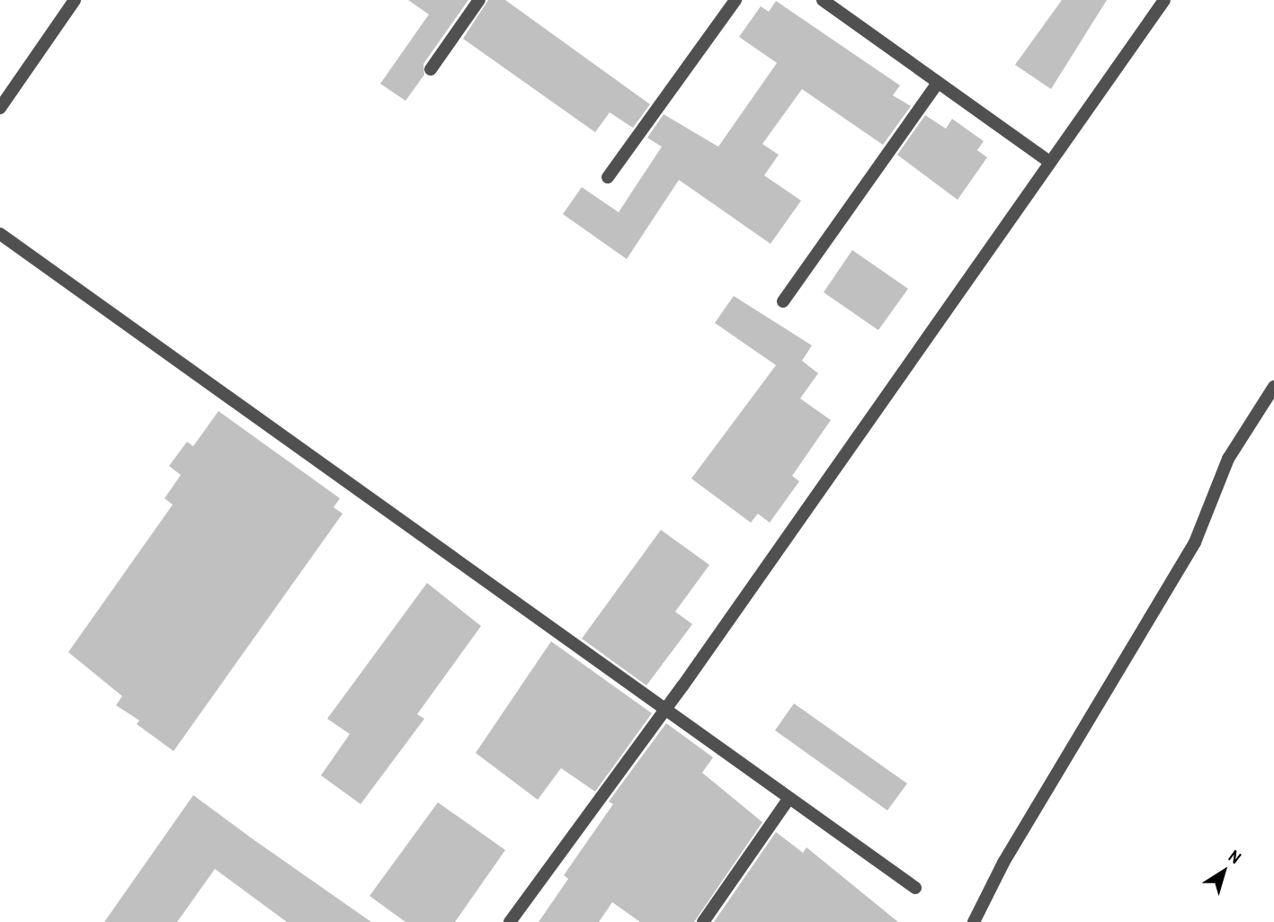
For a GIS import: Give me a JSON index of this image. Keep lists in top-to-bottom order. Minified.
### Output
{"north":"top right"}
